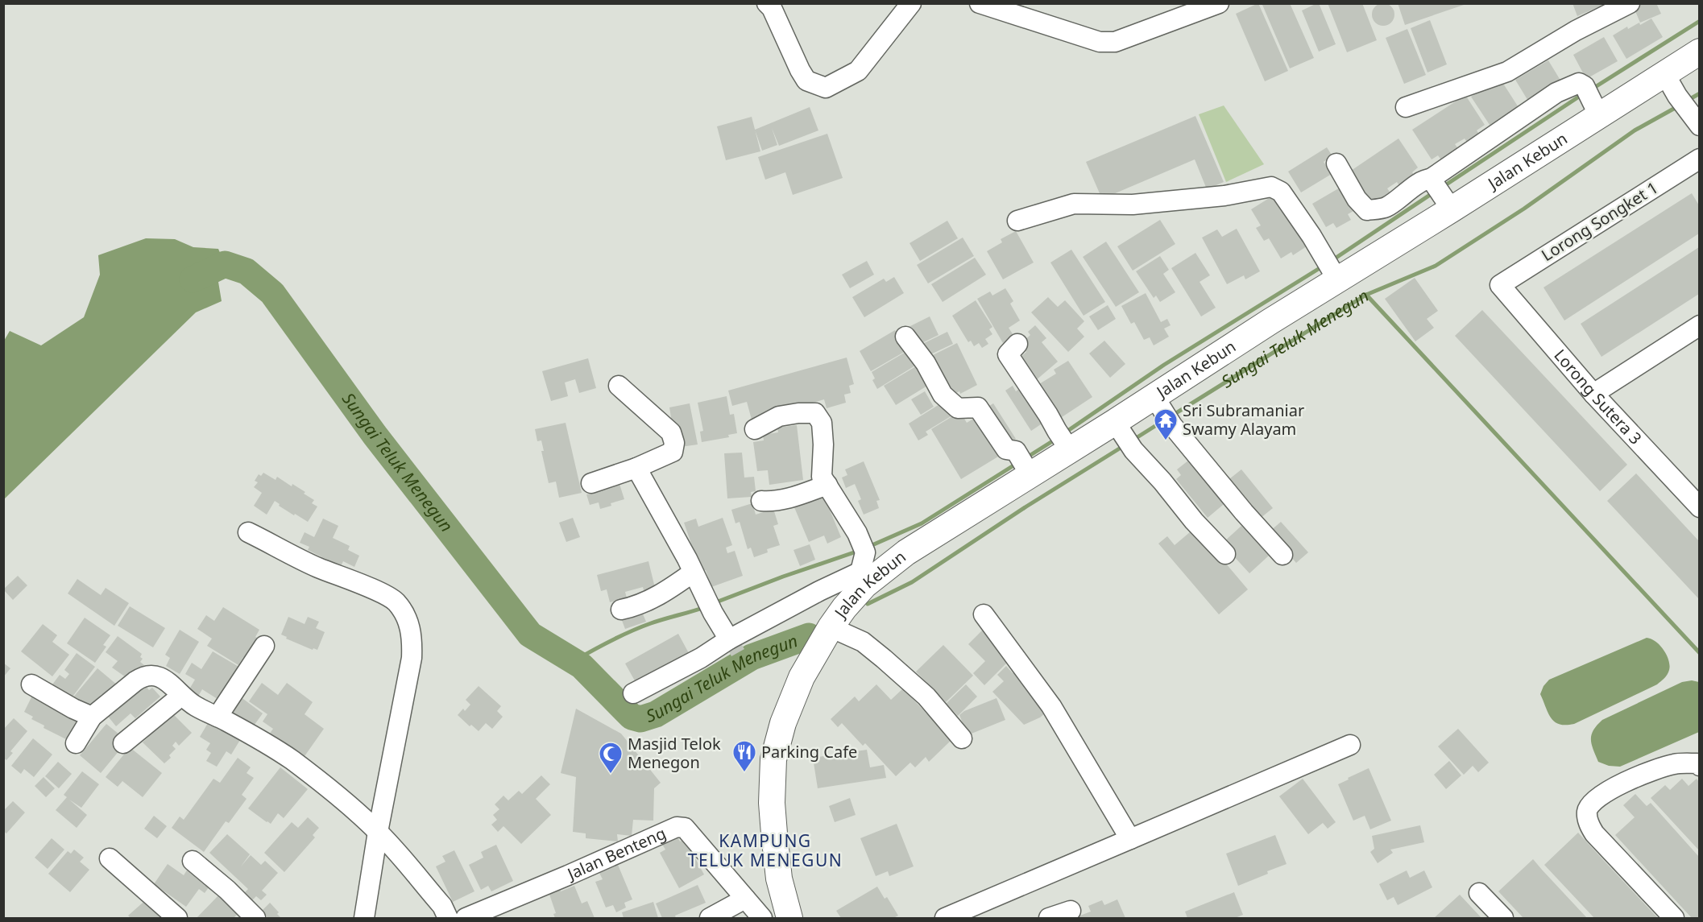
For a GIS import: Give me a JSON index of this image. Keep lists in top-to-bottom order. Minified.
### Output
{"streets":{"main road":["Jalan Kebun"],"street":["Lorong Songket 1","Lorong Sutera 3","Jalan Benteng"]},"crossings":[["Lorong Songket 1","Lorong Sutera 3"]],"districts":["KAMPUNG TELUK MENEGUN"],"water":["Sungai Teluk Menegun"],"places":{"temple":["Sri Subramaniar Swamy Alayam"],"restaurant":["Parking Cafe"],"mosque":["Masjid Telok Menegon"]}}
